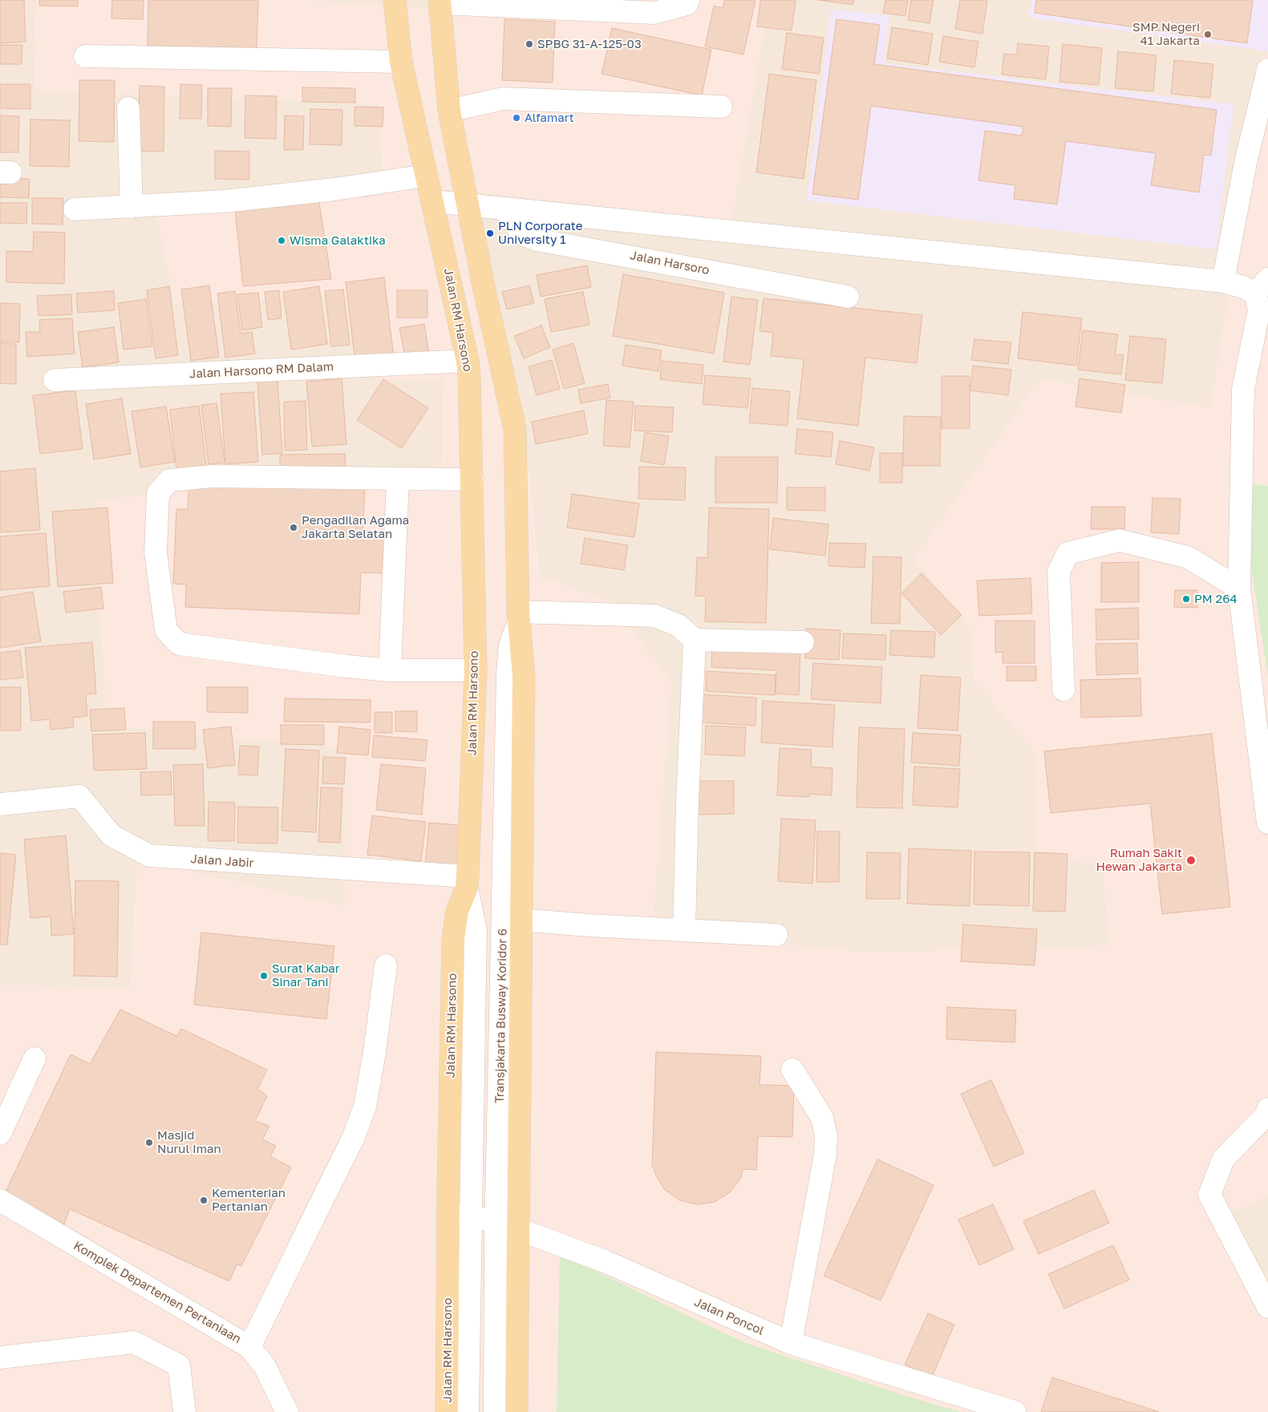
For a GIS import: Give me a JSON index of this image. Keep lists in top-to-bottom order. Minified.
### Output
{"streets":{"main road":["Jalan RM Harsono"],"street":["Jalan Harsoro","Jalan Harsono RM Dalam","Jalan Jabir","Transjakarta Busway Koridor 6","Komplek Departemen Pertaniaan","Jalan Poncol"]},"crossings":[["Jalan RM Harsono","Jalan Harsono RM Dalam"],["Jalan RM Harsono","Jalan Jabir"],["Jalan RM Harsono","Jalan Poncol"],["Transjakarta Busway Koridor 6","Jalan Poncol"]],"places":["SMP Negeri 41 Jakarta","SPBG 31-A-125-03","Alfamart","PLN Corporate University 1","Wisma Galaktika","Pengadilan Agama Jakarta Selatan","PM 264","Rumah Sakit Hewan Jakarta","Surat Kabar Sinar Tani","Masjid Nurul Iman","Kementerian Pertanian"]}
